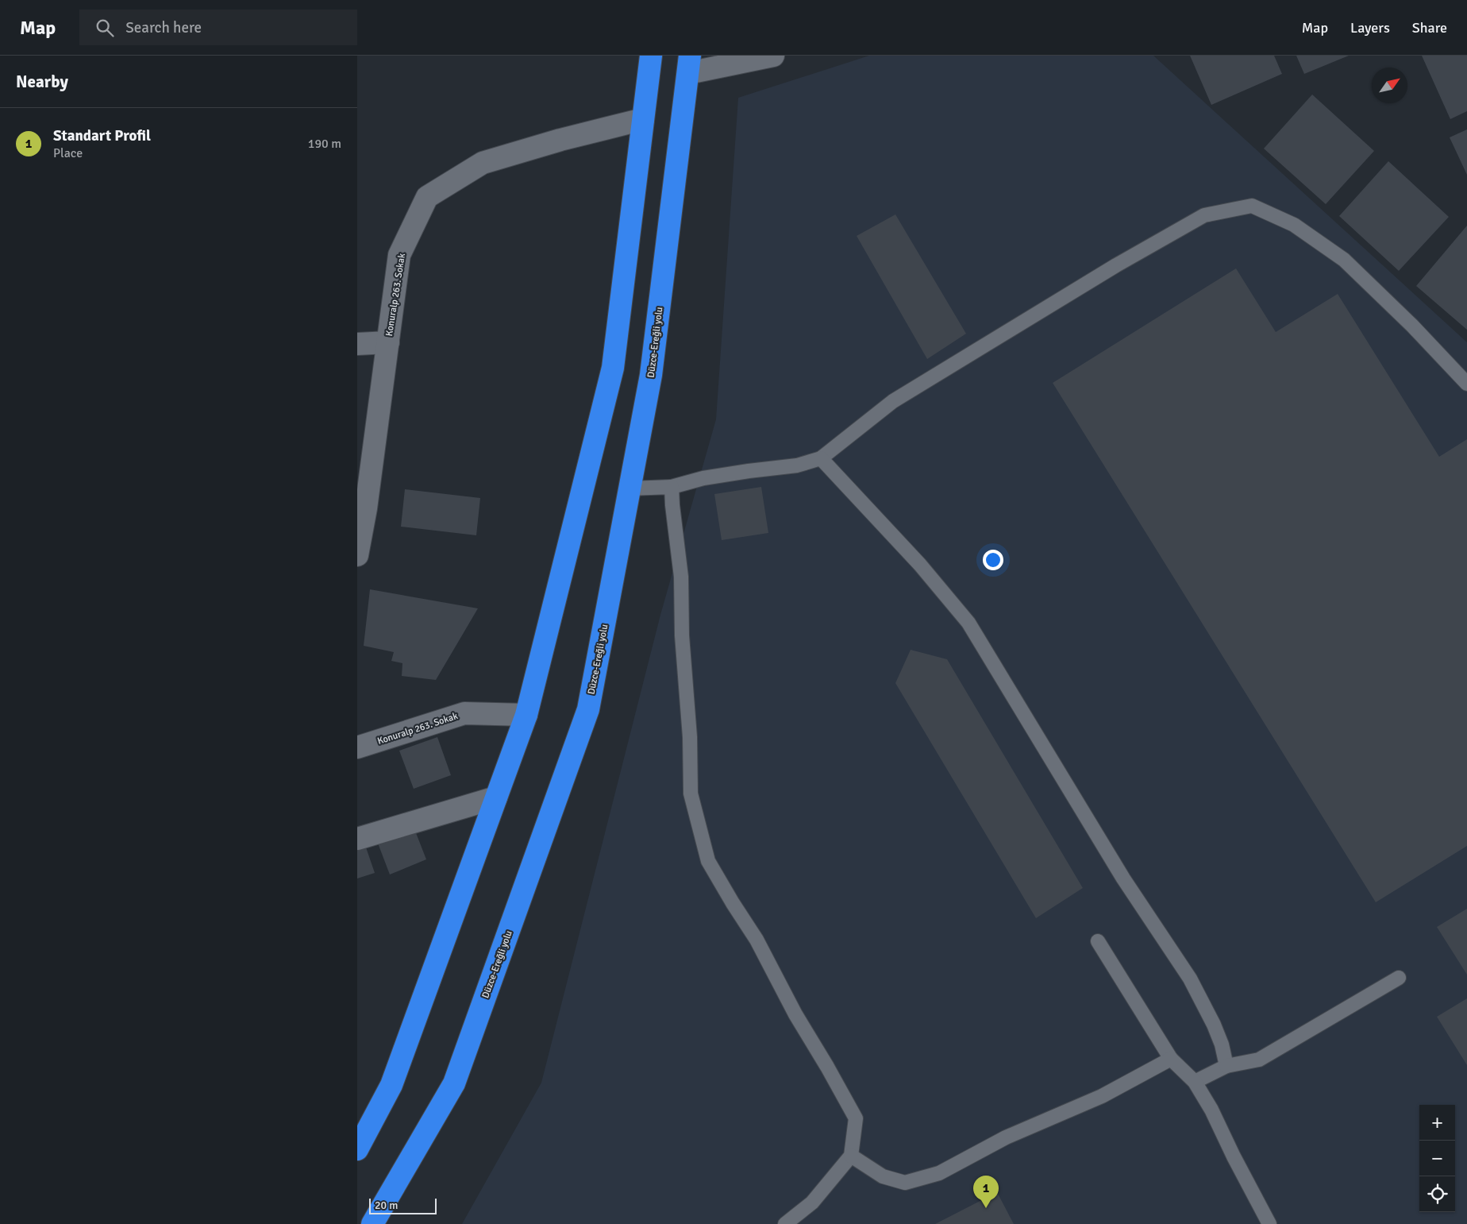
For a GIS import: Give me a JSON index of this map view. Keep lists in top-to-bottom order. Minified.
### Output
{"streets":{"highway":["Düzce-Ereğli yolu"],"street":["Konuralp 263. Sokak"]},"scale_bar":"20 m","north":"top right","page":{"header":"Map","search":"Search here","nav":["Map","Layers","Share"],"heading":"Nearby","list":[{"mark":"1","name":"Standart Profil","note":"Place","value":"190 m"}],"map_buttons":["+","−"],"pins":"1","scale":"20 m"}}
